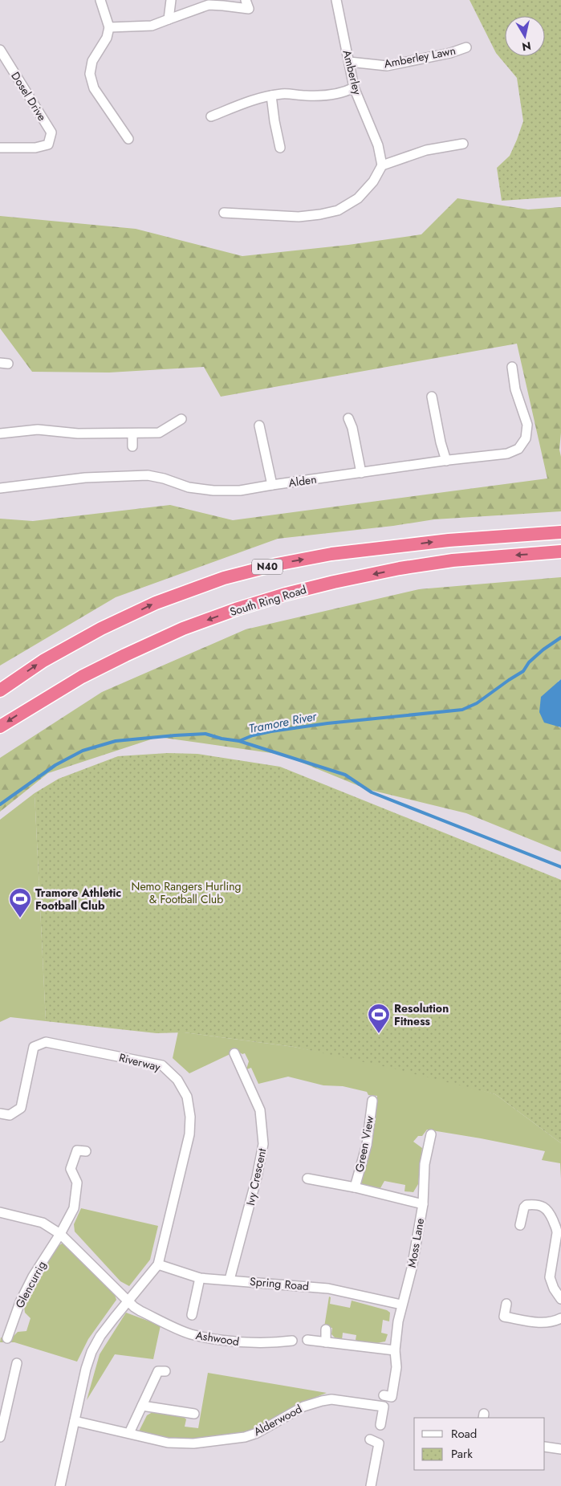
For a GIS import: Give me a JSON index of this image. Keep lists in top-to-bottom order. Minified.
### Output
{"streets":{"highway":["N40","South Ring Road"],"street":["Amberley Lawn","Amberley","Dosel Drive","Alden","Riverway","Green View","Ivy Crescent","Moss Lane","Spring Road","Glencurrig","Ashwood","Alderwood"]},"crossings":[["Amberley Lawn","Amberley"],["Riverway","Spring Road"],["Green View","Moss Lane"],["Ivy Crescent","Spring Road"],["Moss Lane","Spring Road"]],"water":["Tramore River"],"parks":["Nemo Rangers Hurling & Football Club"],"places":{"sports":["Tramore Athletic Football Club","Resolution Fitness"]},"legend":["Road","Park"],"north":"bottom"}
